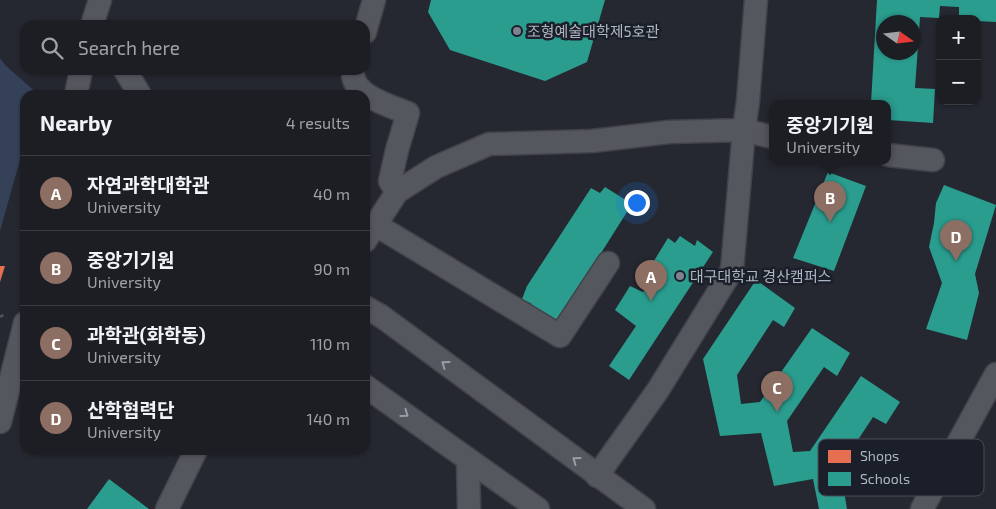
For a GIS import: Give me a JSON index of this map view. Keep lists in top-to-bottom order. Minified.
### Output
{"places":["조형예술대학제5호관","대구대학교 경산캠퍼스"],"legend":["Shops","Schools"],"north":"right","page":{"map_buttons":["+","−"],"search":"Search here","heading":["Nearby","4 results"],"popup":["중앙기기원","University"],"list":[{"mark":"A","name":"자연과학대학관","note":"University","value":"40 m"},{"mark":"B","name":"중앙기기원","note":"University","value":"90 m"},{"mark":"C","name":"과학관(화학동)","note":"University","value":"110 m"},{"mark":"D","name":"산학협력단","note":"University","value":"140 m"}],"pins":["B","D","A","C"]}}
